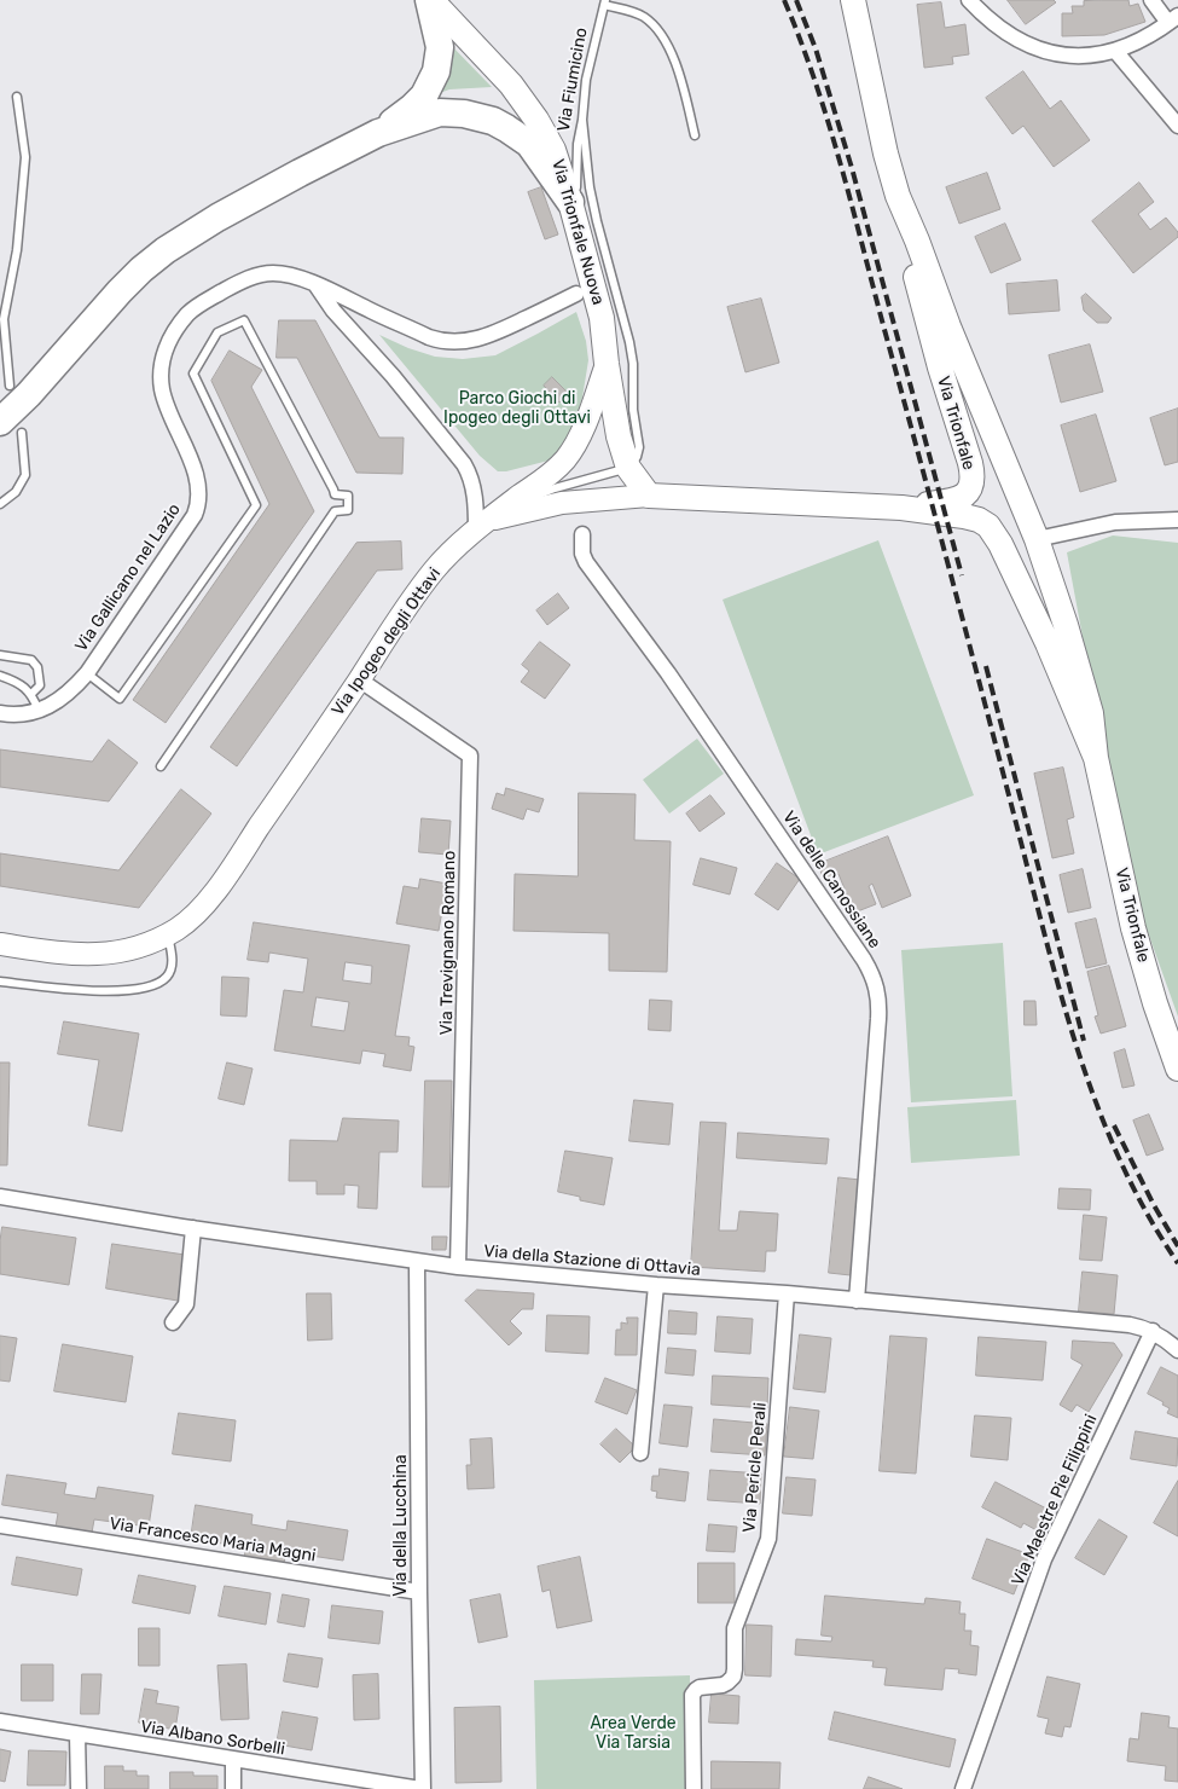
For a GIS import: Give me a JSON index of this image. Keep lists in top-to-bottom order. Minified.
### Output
{"streets":{"main road":["Via Trionfale Nuova","Via Trionfale"],"street":["Via Gallicano nel Lazio","Via Ipogeo degli Ottavi","Via delle Canossiane","Via Trevignano Romano","Via della Stazione di Ottavia","Via Pericle Perali","Via Maestre Pie Filippini","Via della Lucchina","Via Francesco Maria Magni","Via Albano Sorbelli"],"lane":["Via Fiumicino"]},"crossings":[["Via Fiumicino","Via Trionfale Nuova"],["Via Trionfale Nuova","Via Ipogeo degli Ottavi"],["Via Ipogeo degli Ottavi","Via Trevignano Romano"],["Via delle Canossiane","Via della Stazione di Ottavia"],["Via Trevignano Romano","Via della Stazione di Ottavia"],["Via della Stazione di Ottavia","Via Pericle Perali"],["Via della Stazione di Ottavia","Via Maestre Pie Filippini"],["Via della Stazione di Ottavia","Via della Lucchina"],["Via della Lucchina","Via Francesco Maria Magni"],["Via della Lucchina","Via Albano Sorbelli"]],"parks":["Parco Giochi di Ipogeo degli Ottavi","Area Verde Via Tarsia"]}
